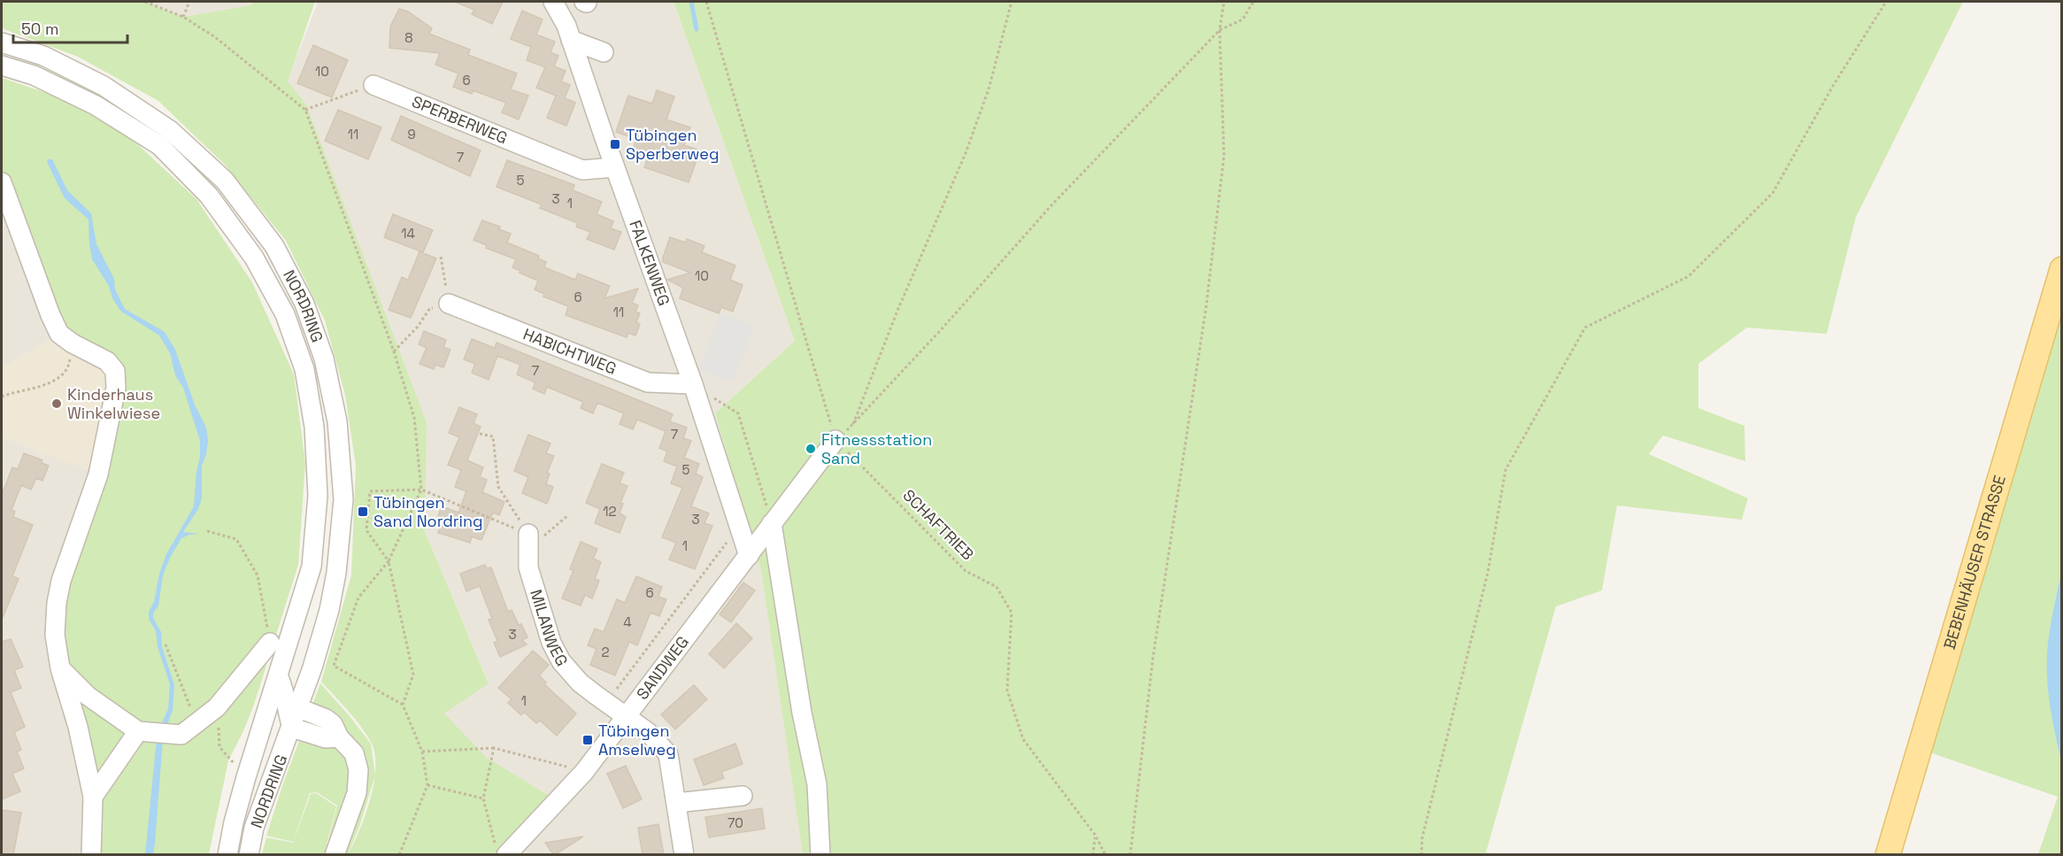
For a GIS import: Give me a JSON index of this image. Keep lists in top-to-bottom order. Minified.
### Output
{"streets":{"main road":["BEBENHÄUSER STRASSE"],"street":["SPERBERWEG","FALKENWEG","NORDRING","HABICHTWEG","MILANWEG","SANDWEG"],"path":["SCHAFTRIEB"]},"crossings":[["SPERBERWEG","FALKENWEG"],["FALKENWEG","HABICHTWEG"],["FALKENWEG","SANDWEG"],["SCHAFTRIEB","SANDWEG"],["MILANWEG","SANDWEG"]],"places":{"transit":["Tübingen Sperberweg","Tübingen Sand Nordring","Tübingen Amselweg"],"other":["Kinderhaus Winkelwiese","Fitnessstation Sand"]},"house_numbers":["8","10","6","11","9","7","5","3","1","14","10","6","11","7","7","5","12","3","1","6","4","3","2","1","70"],"scale_bar":"50 m"}
